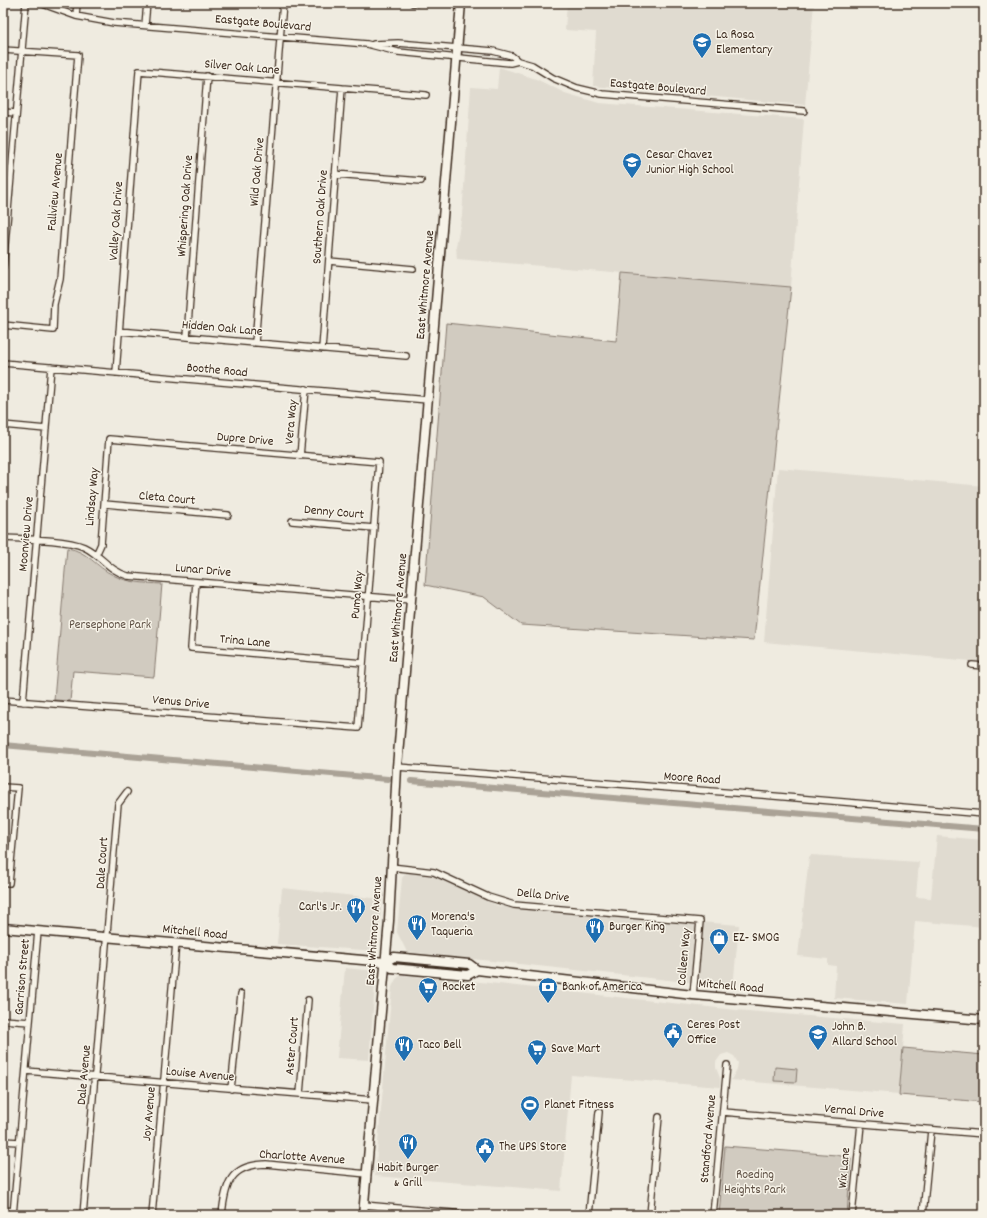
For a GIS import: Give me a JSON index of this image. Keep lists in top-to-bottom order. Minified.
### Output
{"streets":{"main road":["East Whitmore Avenue","Mitchell Road"],"street":["Eastgate Boulevard","Silver Oak Lane","Wild Oak Drive","Fallview Avenue","Whispering Oak Drive","Southern Oak Drive","Valley Oak Drive","Hidden Oak Lane","Boothe Road","Vera Way","Dupre Drive","Lindsay Way","Cleta Court","Denny Court","Moonview Drive","Lunar Drive","Puma Way","Trina Lane","Venus Drive","Moore Road","Dale Court","Della Drive","Colleen Way","Garrison Street","Aster Court","Dale Avenue","Louise Avenue","Vernal Drive","Joy Avenue","Standford Avenue","Charlotte Avenue","Wix Lane"]},"crossings":[["Eastgate Boulevard","Wild Oak Drive"],["Eastgate Boulevard","East Whitmore Avenue"],["Silver Oak Lane","Wild Oak Drive"],["Silver Oak Lane","Whispering Oak Drive"],["Silver Oak Lane","Southern Oak Drive"],["Silver Oak Lane","Valley Oak Drive"],["Wild Oak Drive","Hidden Oak Lane"],["Whispering Oak Drive","Hidden Oak Lane"],["Southern Oak Drive","Hidden Oak Lane"],["Valley Oak Drive","Hidden Oak Lane"],["Valley Oak Drive","Boothe Road"],["East Whitmore Avenue","Boothe Road"],["East Whitmore Avenue","Lunar Drive"],["East Whitmore Avenue","Moore Road"],["East Whitmore Avenue","Della Drive"],["East Whitmore Avenue","Mitchell Road"],["East Whitmore Avenue","Louise Avenue"],["East Whitmore Avenue","Charlotte Avenue"],["Boothe Road","Vera Way"],["Boothe Road","Moonview Drive"],["Vera Way","Dupre Drive"],["Dupre Drive","Lindsay Way"],["Dupre Drive","Puma Way"],["Lindsay Way","Cleta Court"],["Lindsay Way","Lunar Drive"],["Denny Court","Puma Way"],["Moonview Drive","Lunar Drive"],["Moonview Drive","Venus Drive"],["Lunar Drive","Puma Way"],["Lunar Drive","Trina Lane"],["Puma Way","Trina Lane"],["Puma Way","Venus Drive"],["Dale Court","Mitchell Road"],["Dale Court","Dale Avenue"],["Della Drive","Colleen Way"],["Mitchell Road","Colleen Way"],["Mitchell Road","Garrison Street"],["Mitchell Road","Dale Avenue"],["Mitchell Road","Joy Avenue"],["Garrison Street","Louise Avenue"],["Aster Court","Louise Avenue"],["Dale Avenue","Louise Avenue"],["Louise Avenue","Joy Avenue"],["Vernal Drive","Standford Avenue"],["Vernal Drive","Wix Lane"]],"parks":["Persephone Park","Roeding Heights Park"],"places":{"school or university":["La Rosa Elementary","Cesar Chavez Junior High School","John B. Allard School"],"restaurant":["Carl's Jr.","Morena's Taqueria","Burger King","Taco Bell","Habit Burger & Grill"],"shop":["EZ- SMOG"],"supermarket":["Rocket","Save Mart"],"bank":["Bank of America"],"public building":["Ceres Post Office","The UPS Store"],"sports":["Planet Fitness"]}}
